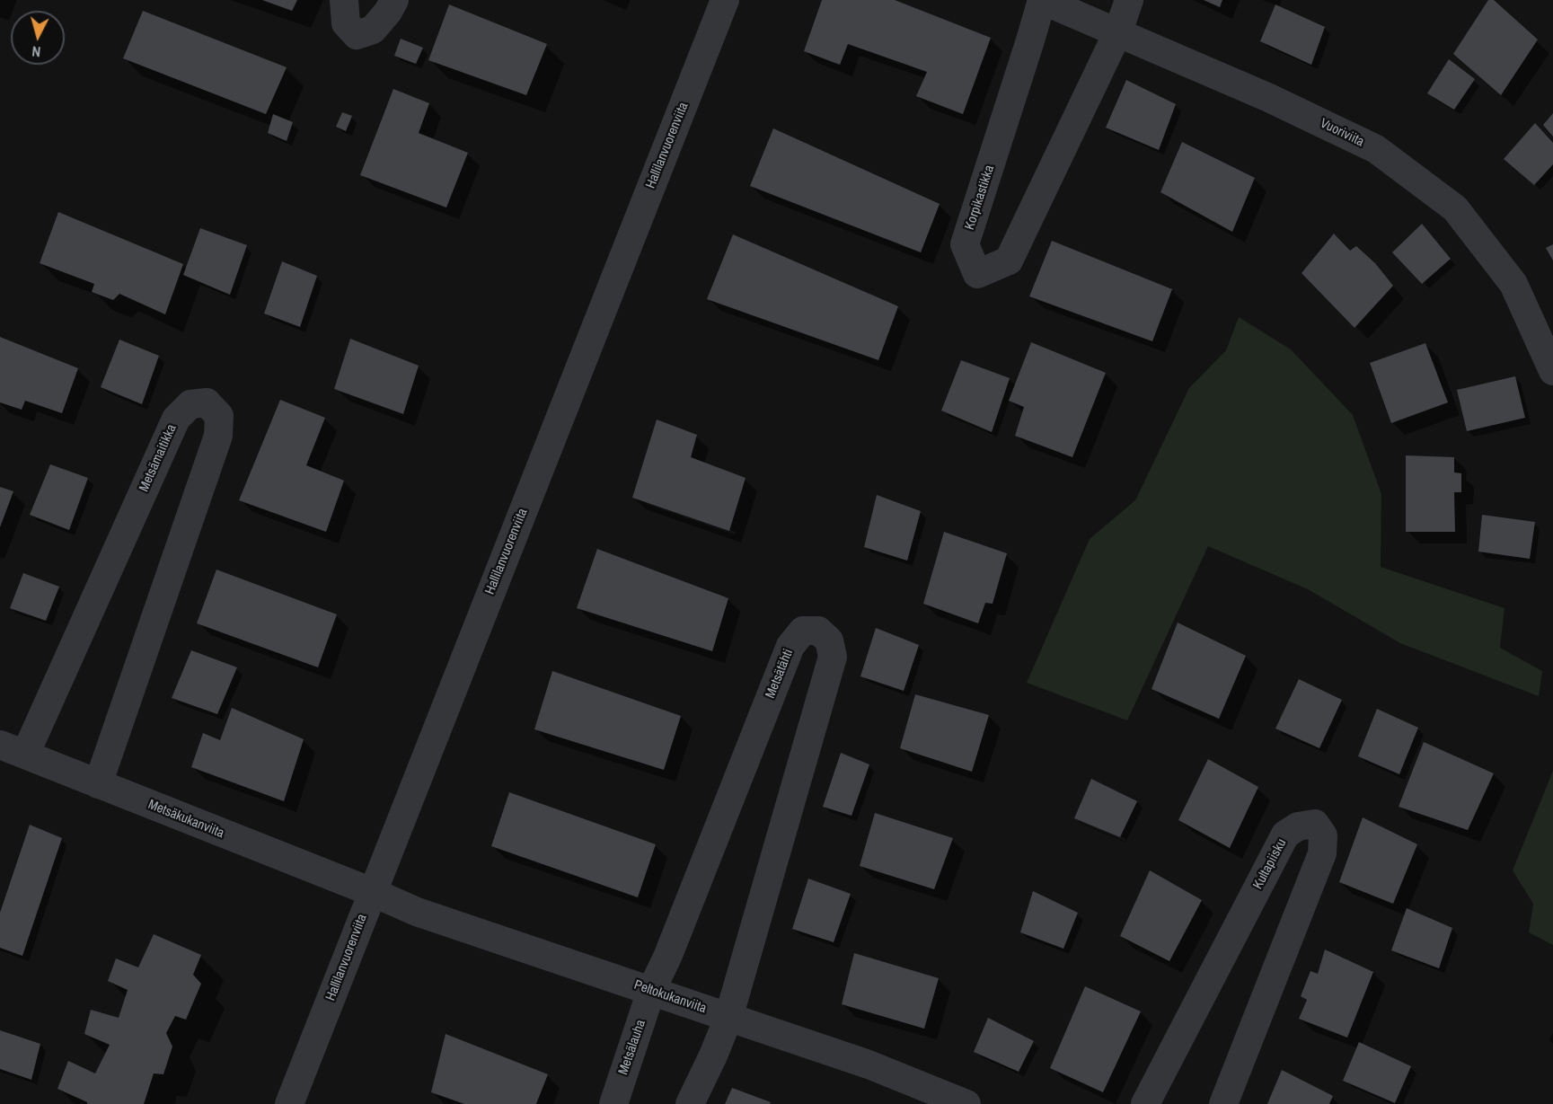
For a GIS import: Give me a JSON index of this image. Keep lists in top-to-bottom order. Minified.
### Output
{"streets":{"street":["Vuoriviita","Hallilanvuorenviita","Korpikastikka","Metsämaitikka","Metsätähti","Metsäkukanviita","Kultapiisku","Peltokukanviita","Metsälauha"]},"crossings":[["Vuoriviita","Korpikastikka"],["Hallilanvuorenviita","Metsäkukanviita"],["Hallilanvuorenviita","Peltokukanviita"],["Metsämaitikka","Metsäkukanviita"],["Metsätähti","Peltokukanviita"],["Metsätähti","Metsälauha"],["Metsäkukanviita","Peltokukanviita"],["Peltokukanviita","Metsälauha"]],"north":"bottom"}
